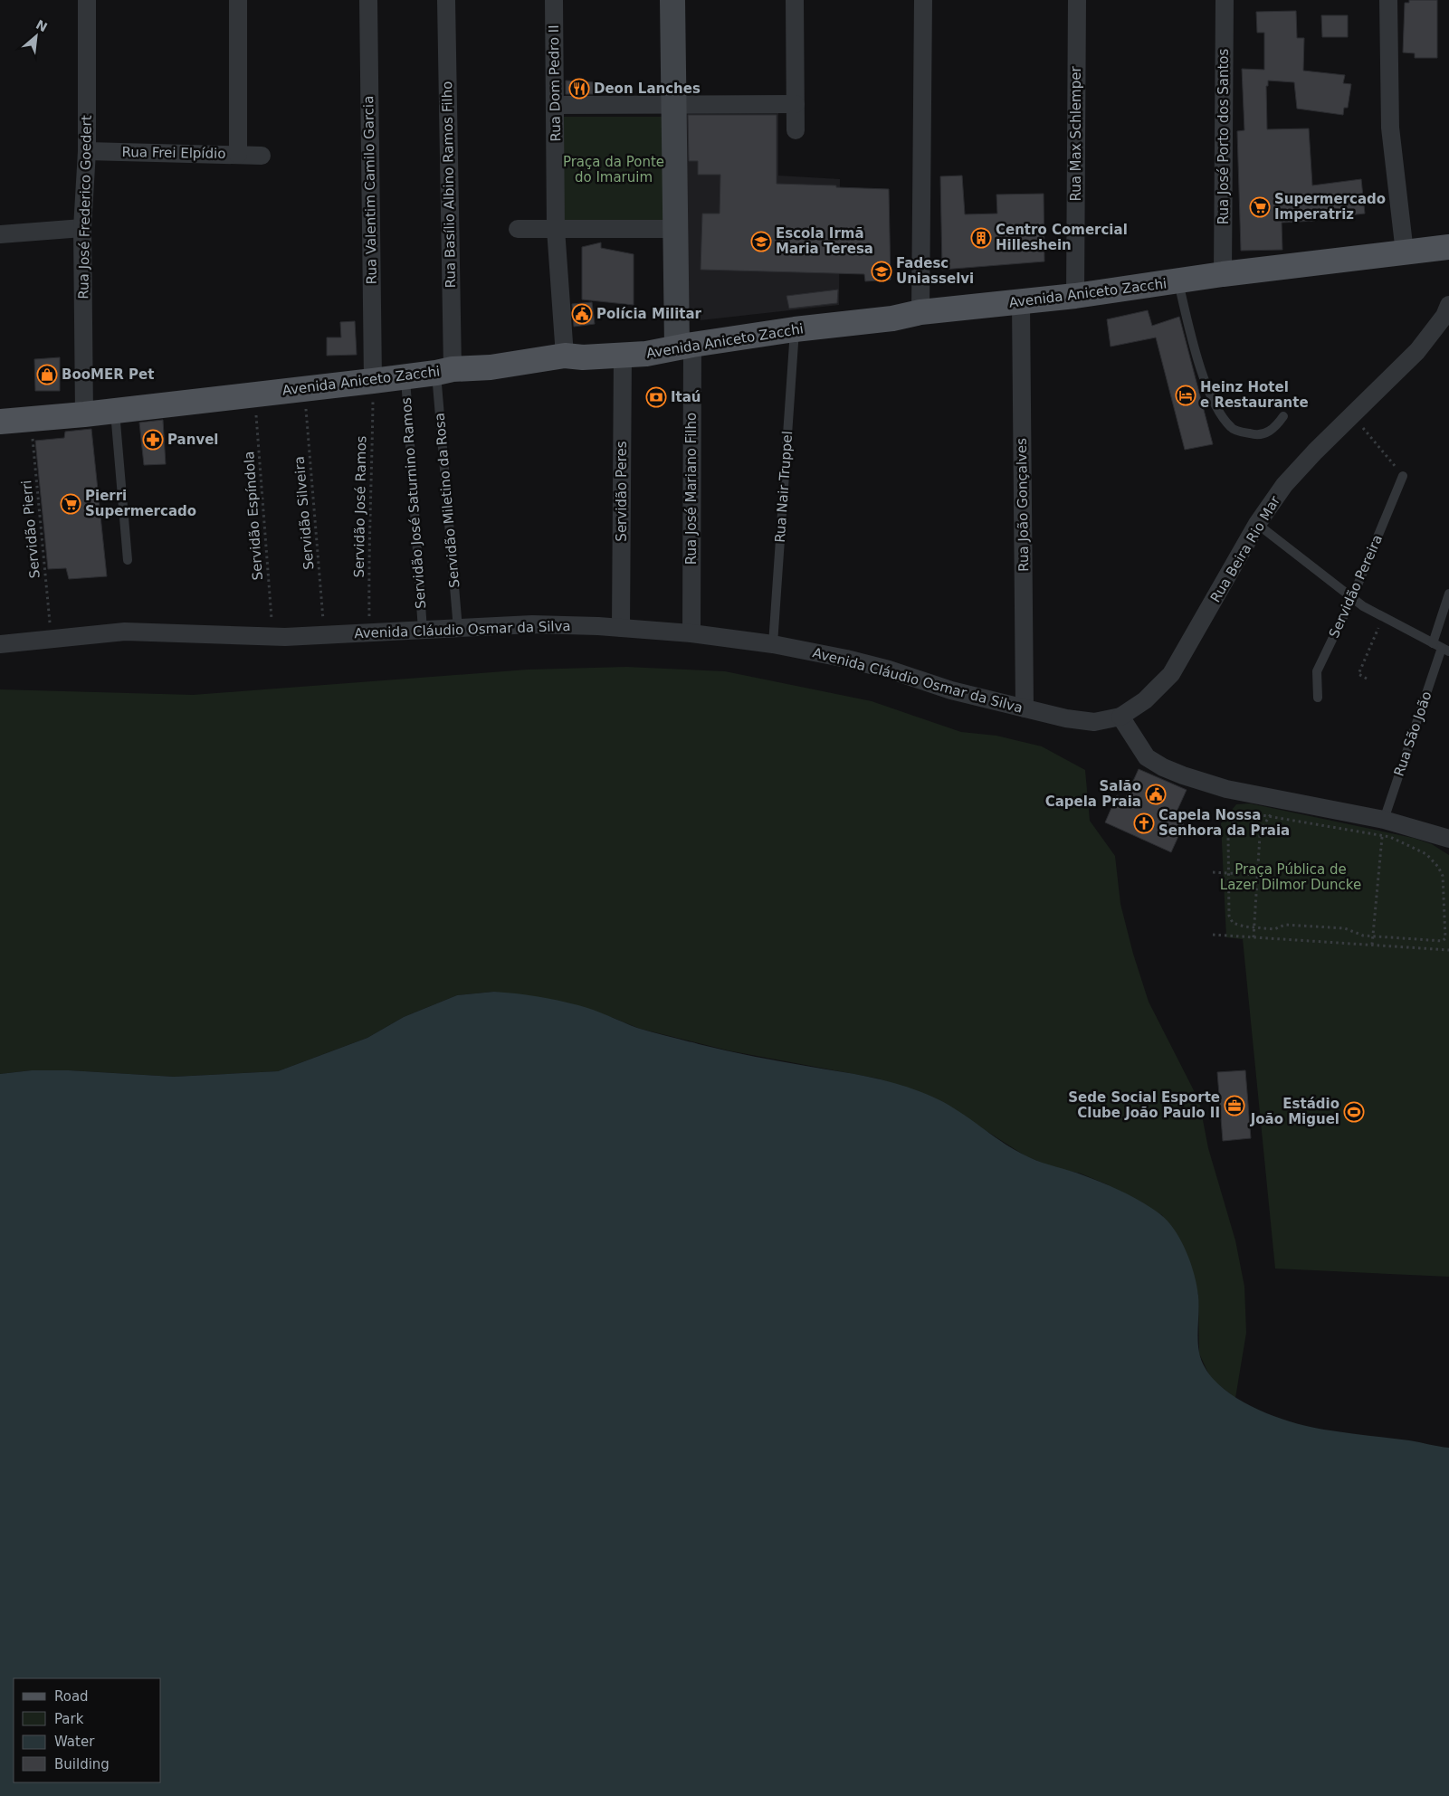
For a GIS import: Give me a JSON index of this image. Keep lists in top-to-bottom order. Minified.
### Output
{"streets":{"main road":["Avenida Aniceto Zacchi"],"street":["Rua Dom Pedro II","Rua Max Schlemper","Rua José Porto dos Santos","Rua Frei Elpídio","Rua Basílio Albino Ramos Filho","Rua Valentim Camilo Garcia","Rua José Frederico Goedert","Rua José Mariano Filho","Servidão Peres","Rua João Gonçalves","Rua Beira Rio Mar","Avenida Cláudio Osmar da Silva"],"lane":["Rua Nair Truppel","Servidão Miletino da Rosa","Servidão José Saturnino Ramos","Servidão Pereira","Rua São João"],"path":["Servidão José Ramos","Servidão Silveira","Servidão Espíndola","Servidão Pierri"]},"crossings":[["Rua Dom Pedro II","Avenida Aniceto Zacchi"],["Rua Max Schlemper","Avenida Aniceto Zacchi"],["Rua José Porto dos Santos","Avenida Aniceto Zacchi"],["Rua Frei Elpídio","Rua José Frederico Goedert"],["Rua Basílio Albino Ramos Filho","Avenida Aniceto Zacchi"],["Rua Basílio Albino Ramos Filho","Servidão Miletino da Rosa"],["Rua Valentim Camilo Garcia","Avenida Aniceto Zacchi"],["Rua Valentim Camilo Garcia","Servidão José Ramos"],["Rua José Frederico Goedert","Avenida Aniceto Zacchi"],["Avenida Aniceto Zacchi","Rua Nair Truppel"],["Avenida Aniceto Zacchi","Rua José Mariano Filho"],["Avenida Aniceto Zacchi","Servidão Peres"],["Avenida Aniceto Zacchi","Servidão Miletino da Rosa"],["Avenida Aniceto Zacchi","Servidão José Saturnino Ramos"],["Avenida Aniceto Zacchi","Rua João Gonçalves"],["Avenida Aniceto Zacchi","Servidão José Ramos"],["Avenida Aniceto Zacchi","Servidão Silveira"],["Avenida Aniceto Zacchi","Servidão Espíndola"],["Avenida Aniceto Zacchi","Servidão Pierri"],["Rua Nair Truppel","Avenida Cláudio Osmar da Silva"],["Rua José Mariano Filho","Avenida Cláudio Osmar da Silva"],["Servidão Peres","Avenida Cláudio Osmar da Silva"],["Servidão Miletino da Rosa","Avenida Cláudio Osmar da Silva"],["Servidão José Saturnino Ramos","Avenida Cláudio Osmar da Silva"],["Rua João Gonçalves","Avenida Cláudio Osmar da Silva"],["Servidão José Ramos","Avenida Cláudio Osmar da Silva"],["Servidão Silveira","Avenida Cláudio Osmar da Silva"],["Servidão Espíndola","Avenida Cláudio Osmar da Silva"],["Servidão Pierri","Avenida Cláudio Osmar da Silva"],["Rua Beira Rio Mar","Avenida Cláudio Osmar da Silva"]],"parks":["Praça da Ponte do Imaruim","Praça Pública de Lazer Dilmor Duncke"],"places":{"restaurant":["Deon Lanches"],"supermarket":["Supermercado Imperatriz","Pierri Supermercado"],"building":["Centro Comercial Hilleshein"],"school or university":["Escola Irmã Maria Teresa","Fadesc Uniasselvi"],"public building":["Polícia Militar","Salão Capela Praia"],"shop":["BooMER Pet"],"hotel":["Heinz Hotel e Restaurante"],"bank":["Itaú"],"pharmacy":["Panvel"],"church":["Capela Nossa Senhora da Praia"],"office":["Sede Social Esporte Clube João Paulo II"],"sports":["Estádio João Miguel"]},"legend":["Road","Park","Water","Building"],"north":"top right"}
